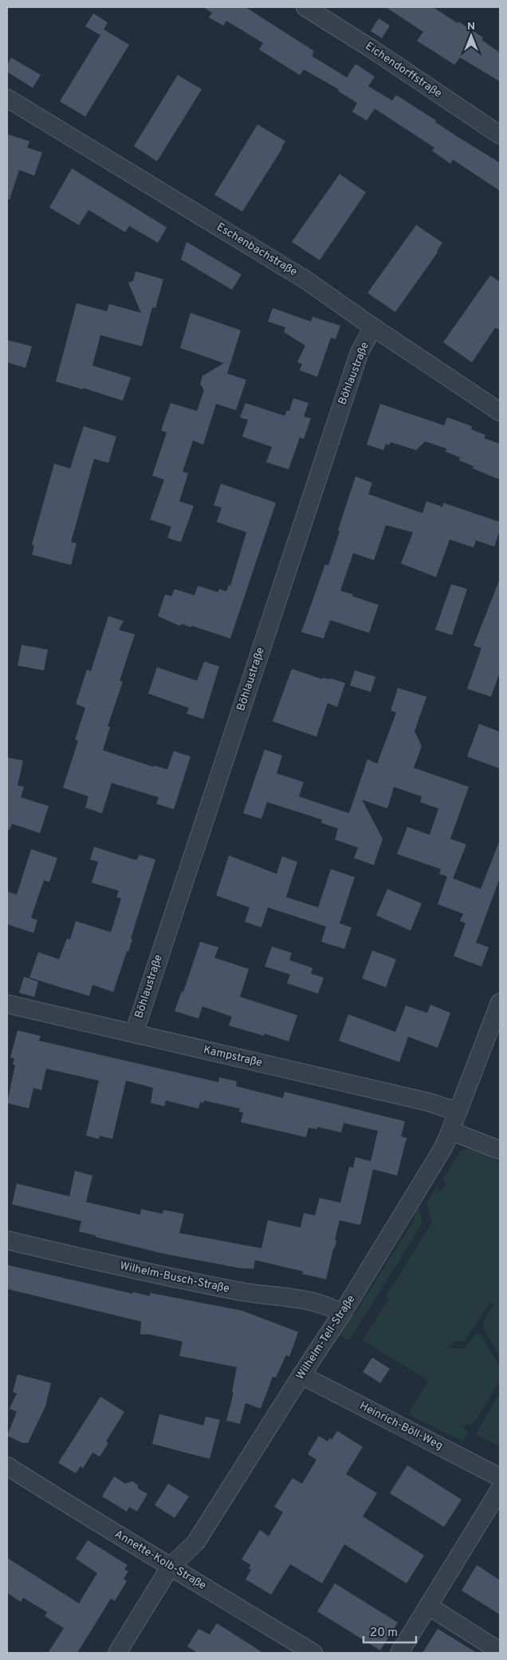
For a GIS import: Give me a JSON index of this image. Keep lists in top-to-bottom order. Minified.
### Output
{"streets":{"street":["Eichendorffstraße","Eschenbachstraße","Böhlaustraße","Kampstraße","Wilhelm-Busch-Straße","Wilhelm-Tell-Straße","Heinrich-Böll-Weg","Annette-Kolb-Straße"]},"crossings":[["Eschenbachstraße","Böhlaustraße"],["Böhlaustraße","Kampstraße"],["Kampstraße","Wilhelm-Tell-Straße"],["Wilhelm-Busch-Straße","Wilhelm-Tell-Straße"],["Wilhelm-Tell-Straße","Heinrich-Böll-Weg"],["Wilhelm-Tell-Straße","Annette-Kolb-Straße"]],"scale_bar":"20 m","north":"top"}
